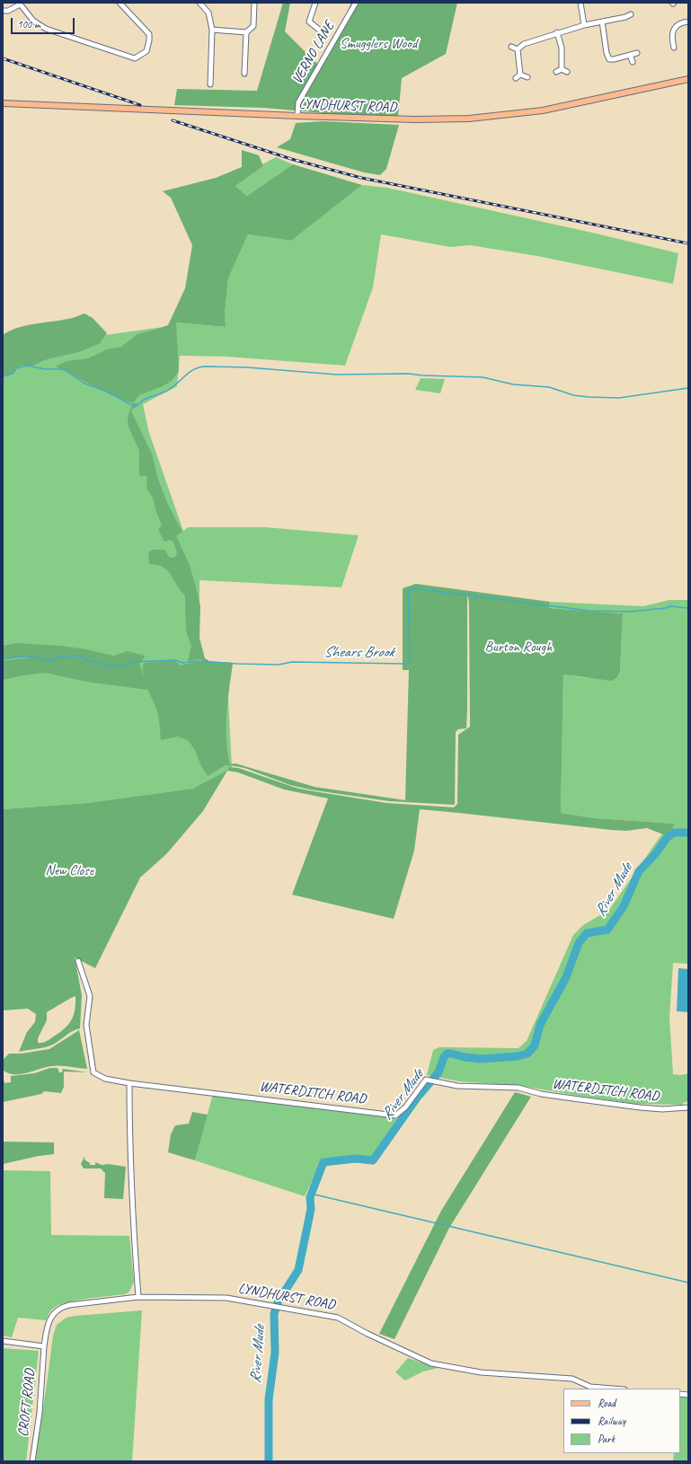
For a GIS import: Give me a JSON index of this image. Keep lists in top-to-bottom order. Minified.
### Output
{"streets":{"main road":["LYNDHURST ROAD"],"street":["VERNO LANE","WATERDITCH ROAD","CROFT ROAD"]},"crossings":[["VERNO LANE","LYNDHURST ROAD"],["LYNDHURST ROAD","CROFT ROAD"]],"water":["Shears Brook","River Mude"],"parks":["Smugglers Wood","Burton Rough","New Close"],"legend":["Road","Railway","Park"],"scale_bar":"100 m"}
